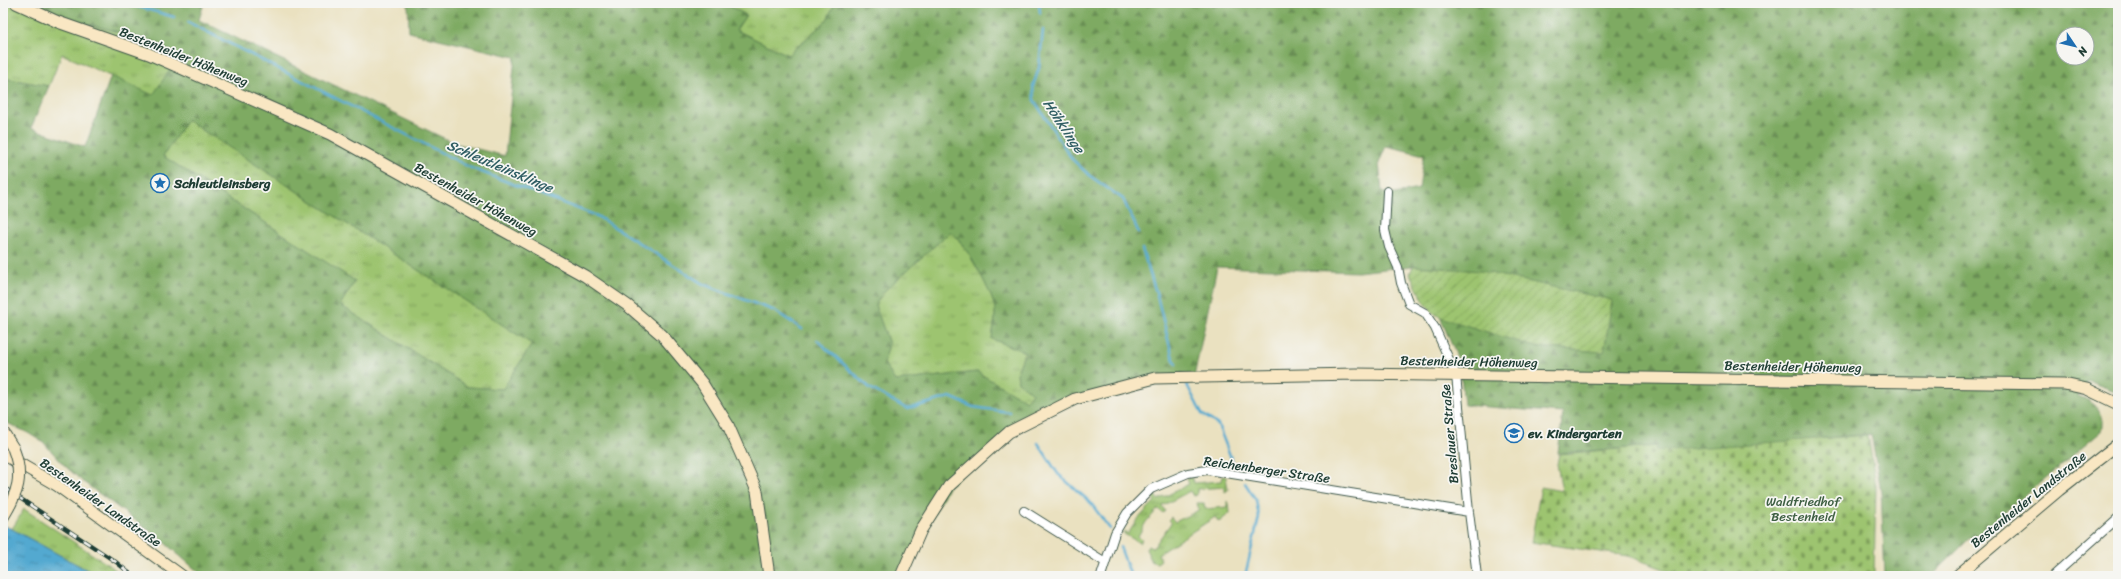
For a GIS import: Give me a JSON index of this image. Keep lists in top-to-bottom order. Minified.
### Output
{"streets":{"street":["Bestenheider Höhenweg","Breslauer Straße","Reichenberger Straße","Bestenheider Landstraße"]},"crossings":[["Bestenheider Höhenweg","Breslauer Straße"],["Breslauer Straße","Reichenberger Straße"]],"water":["Höhklinge","Schleutleinsklinge"],"parks":["Waldfriedhof Bestenheid"],"places":{"place":["Schleutleinsberg"],"school or university":["ev. Kindergarten"]},"north":"bottom right"}
